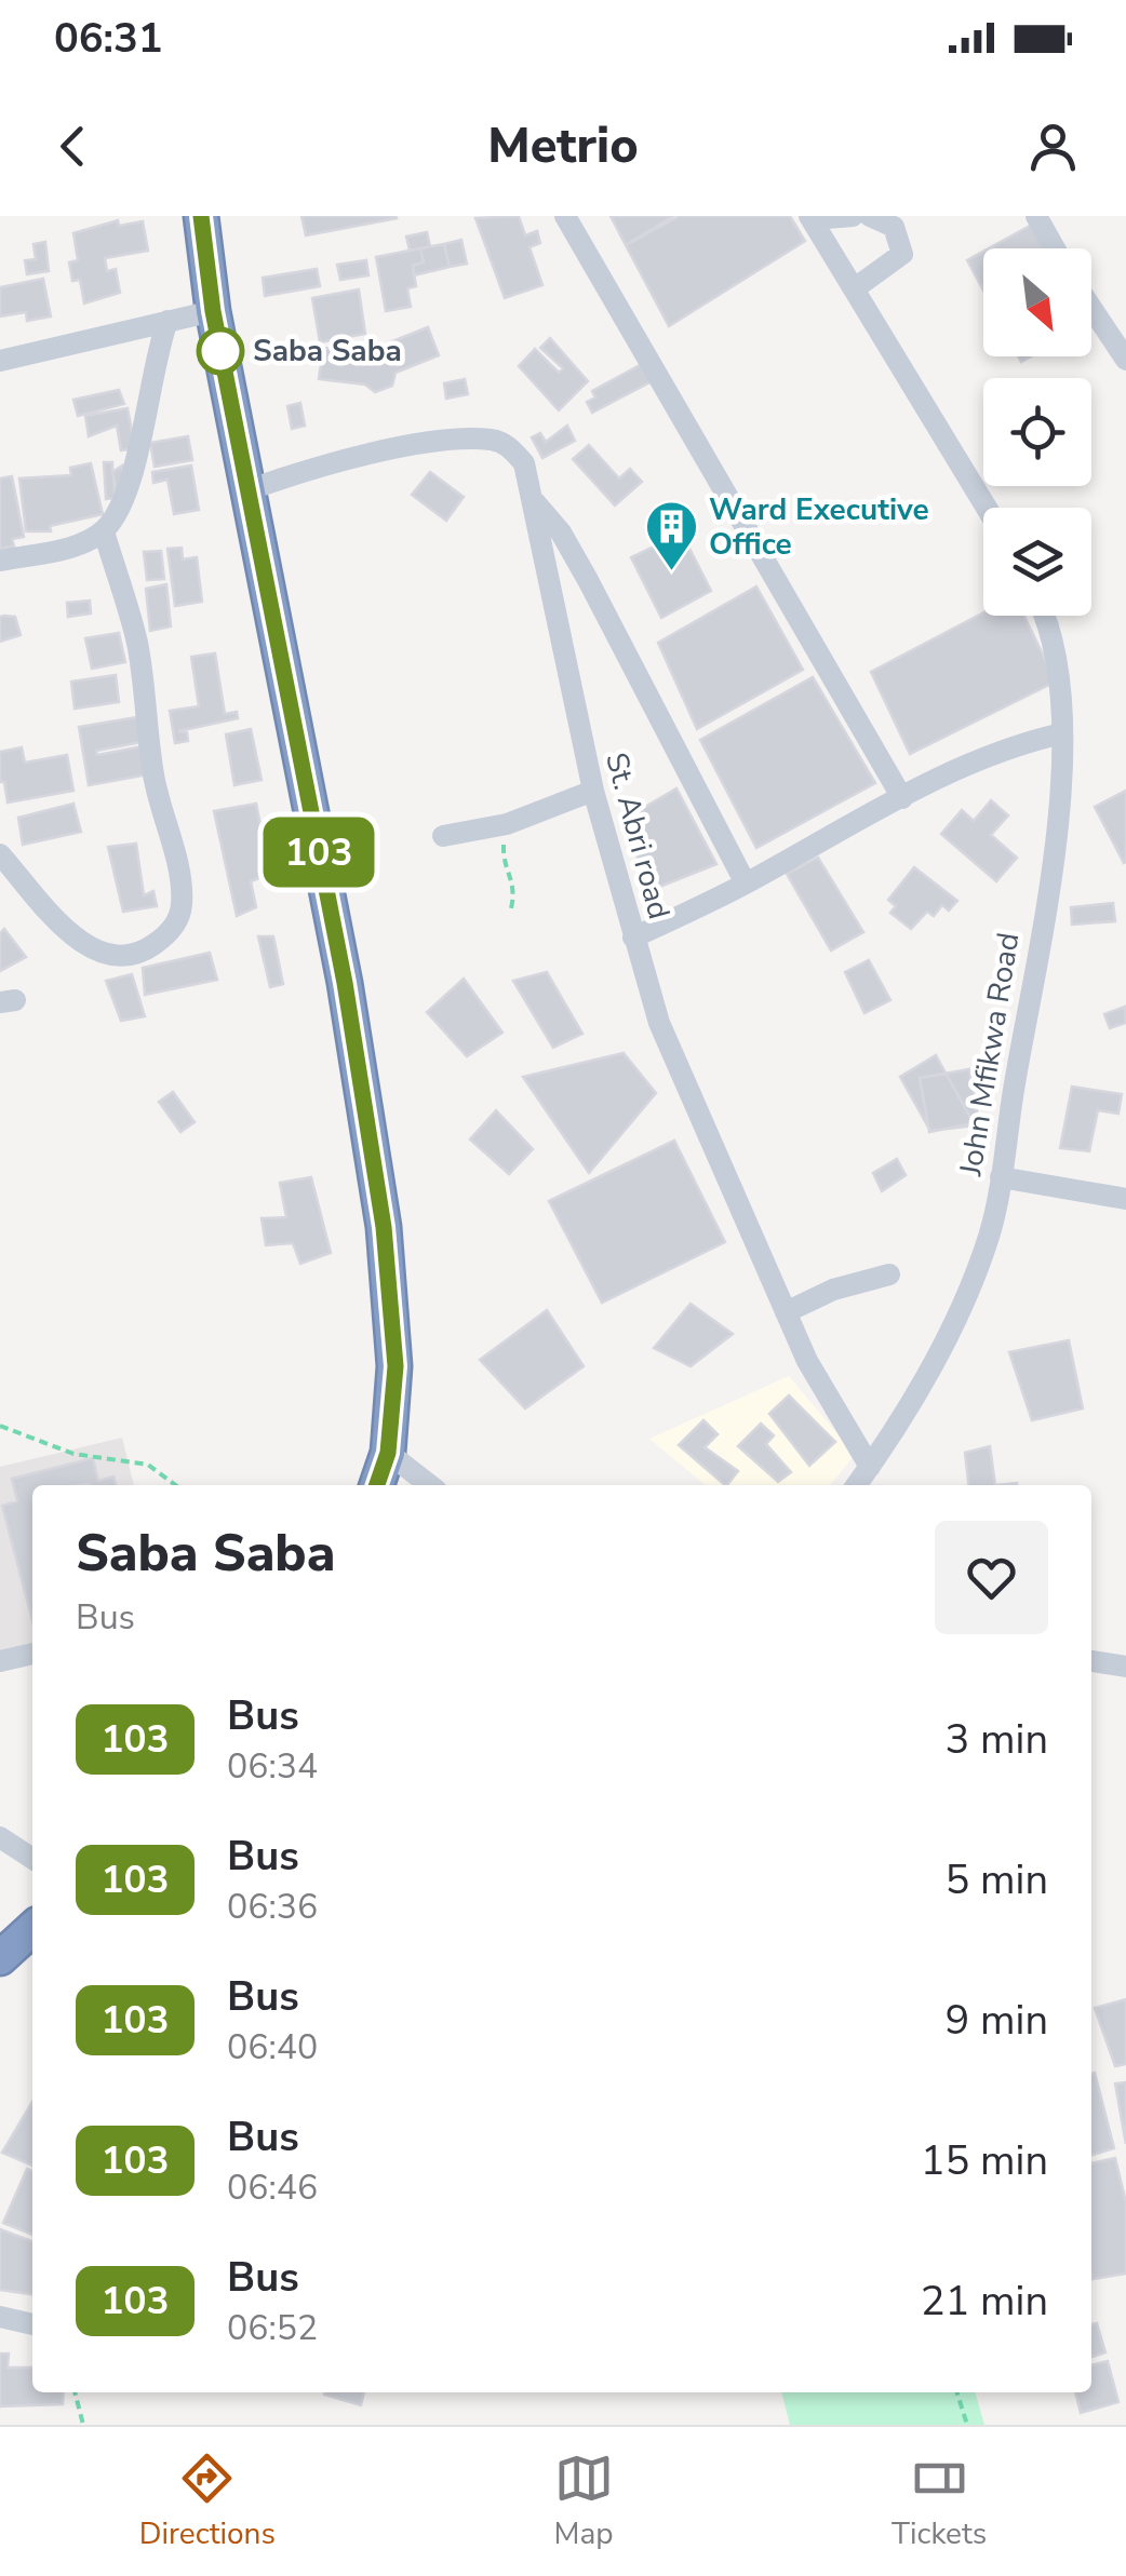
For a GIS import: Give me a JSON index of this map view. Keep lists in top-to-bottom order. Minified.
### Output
{"streets":{"street":["St. Abri road","John Mfikwa Road"]},"crossings":[["St. Abri road","John Mfikwa Road"]],"places":{"other":["Saba Saba"],"building":["Ward Executive Office"]},"lines":["bus line 103"],"north":"bottom right","page":{"status":"06:31","header":"Metrio","on_map":"103","heading":["Saba Saba","Bus"],"list":[{"mark":"103","name":"Bus","note":"06:34","value":"3 min"},{"mark":"103","name":"Bus","note":"06:36","value":"5 min"},{"mark":"103","name":"Bus","note":"06:40","value":"9 min"},{"mark":"103","name":"Bus","note":"06:46","value":"15 min"},{"mark":"103","name":"Bus","note":"06:52","value":"21 min"}],"tabs":["Directions","Map","Tickets"]}}
